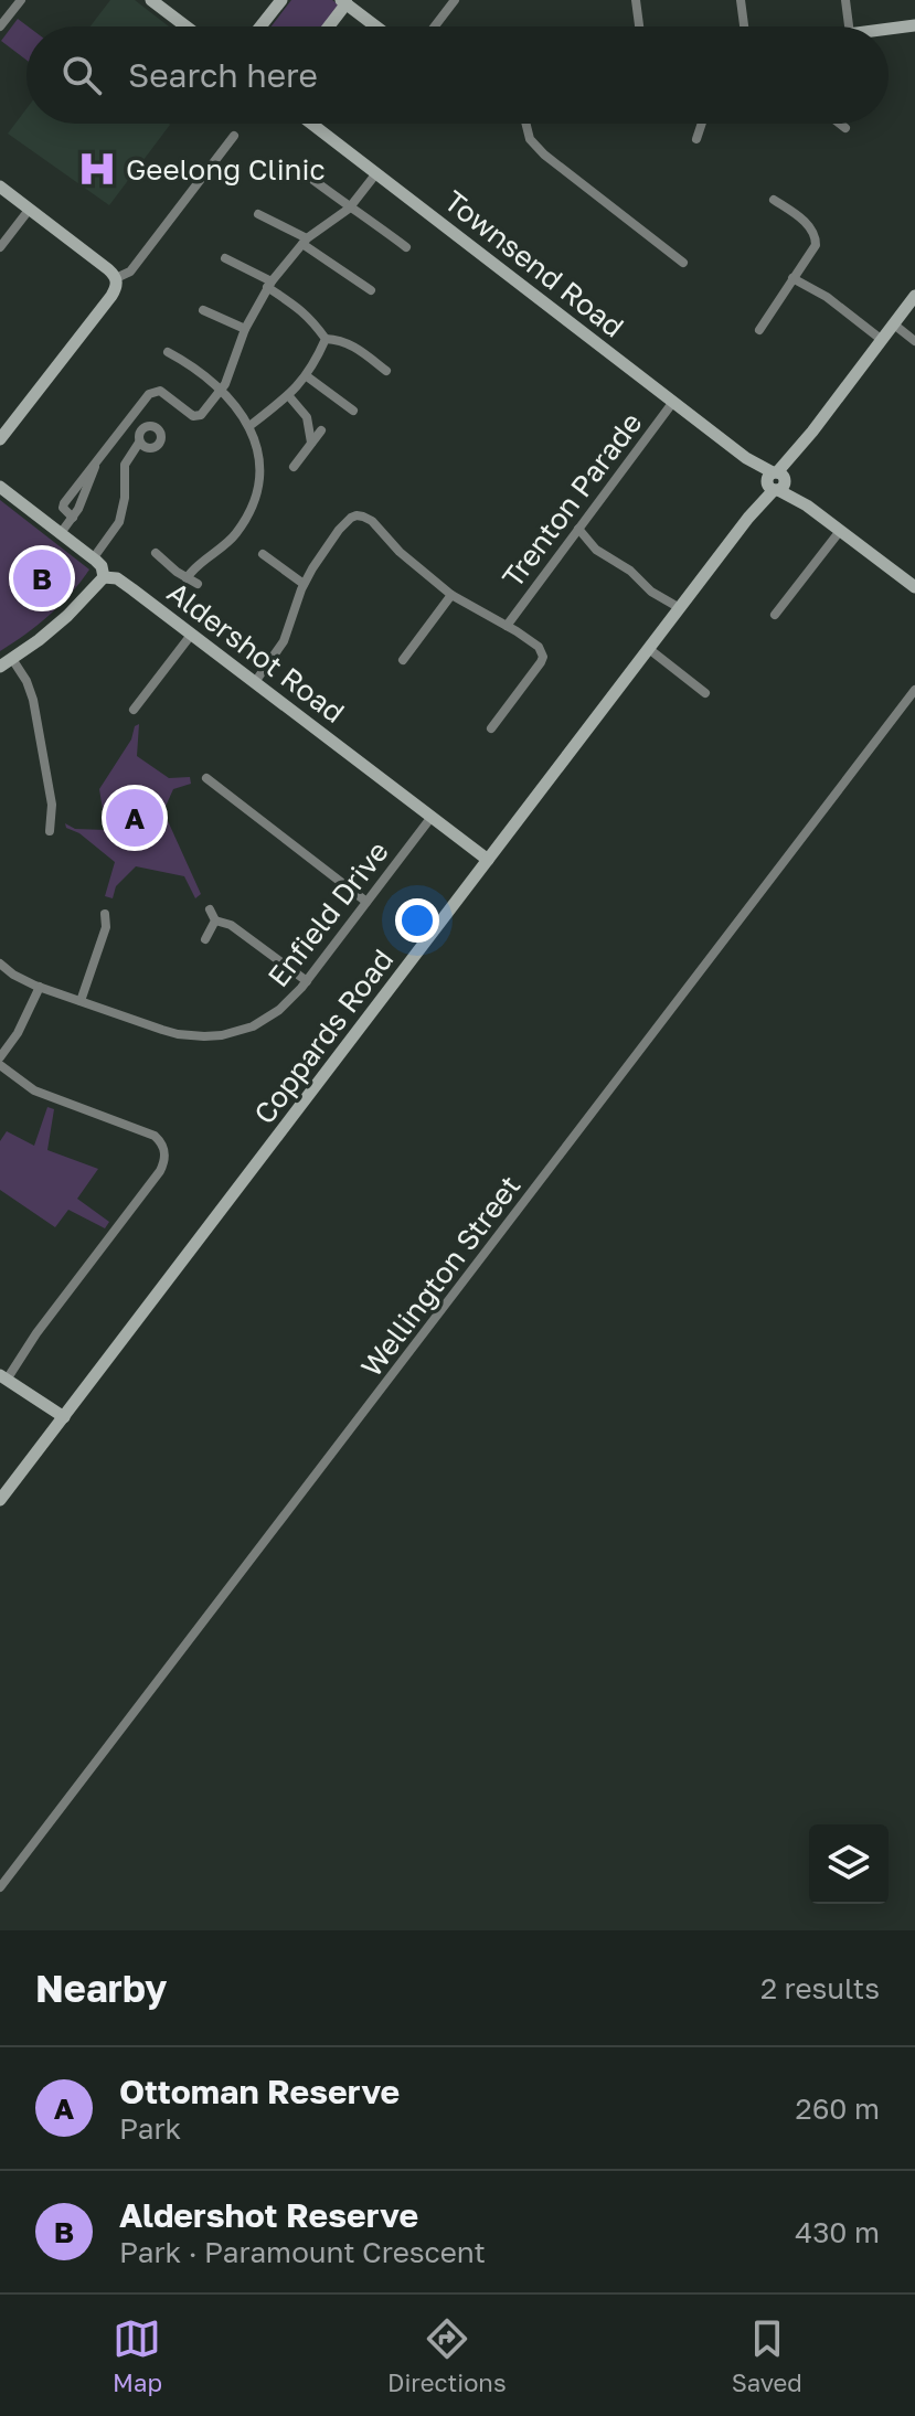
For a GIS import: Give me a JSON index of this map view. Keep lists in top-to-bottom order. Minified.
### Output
{"streets":{"street":["Townsend Road","Trenton Parade","Aldershot Road","Enfield Drive","Coppards Road","Wellington Street"]},"crossings":[["Townsend Road","Trenton Parade"],["Townsend Road","Coppards Road"],["Aldershot Road","Enfield Drive"],["Aldershot Road","Coppards Road"]],"places":{"hospital":["Geelong Clinic"]},"page":{"search":"Search here","pins":["B","A"],"heading":["Nearby","2 results"],"list":[{"mark":"A","name":"Ottoman Reserve","note":"Park","value":"260 m"},{"mark":"B","name":"Aldershot Reserve","note":"Park · Paramount Crescent","value":"430 m"}],"nav":["Map","Directions","Saved"]}}
